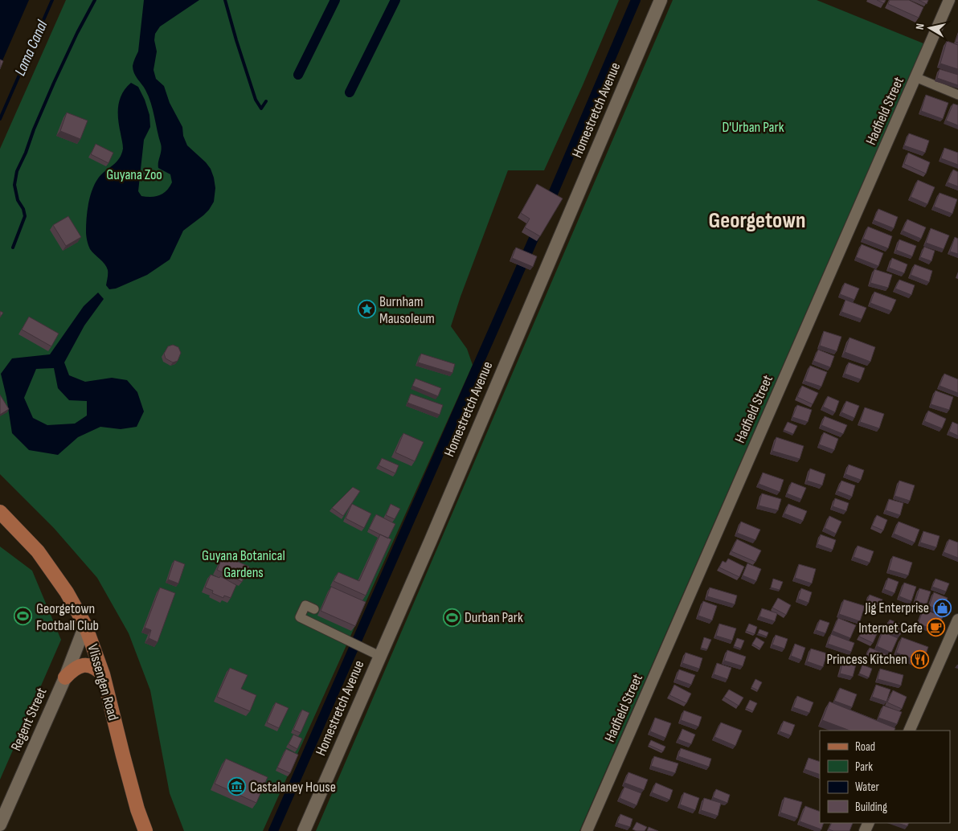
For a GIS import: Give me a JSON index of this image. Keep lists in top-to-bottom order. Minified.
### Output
{"streets":{"main road":["Homestretch Avenue","Vlissengen Road","Regent Street"],"street":["Hadfield Street"]},"crossings":[["Vlissengen Road","Regent Street"]],"districts":["Georgetown"],"water":["Lama Canal"],"parks":["D'Urban Park","Guyana Zoo","Guyana Botanical Gardens"],"places":{"place":["Burnham Mausoleum"],"shop":["Jig Enterprise"],"sports":["Georgetown Football Club","Durban Park"],"cafe":["Internet Cafe"],"restaurant":["Princess Kitchen"],"museum":["Castalaney House"]},"legend":["Road","Park","Water","Building"],"north":"left"}
